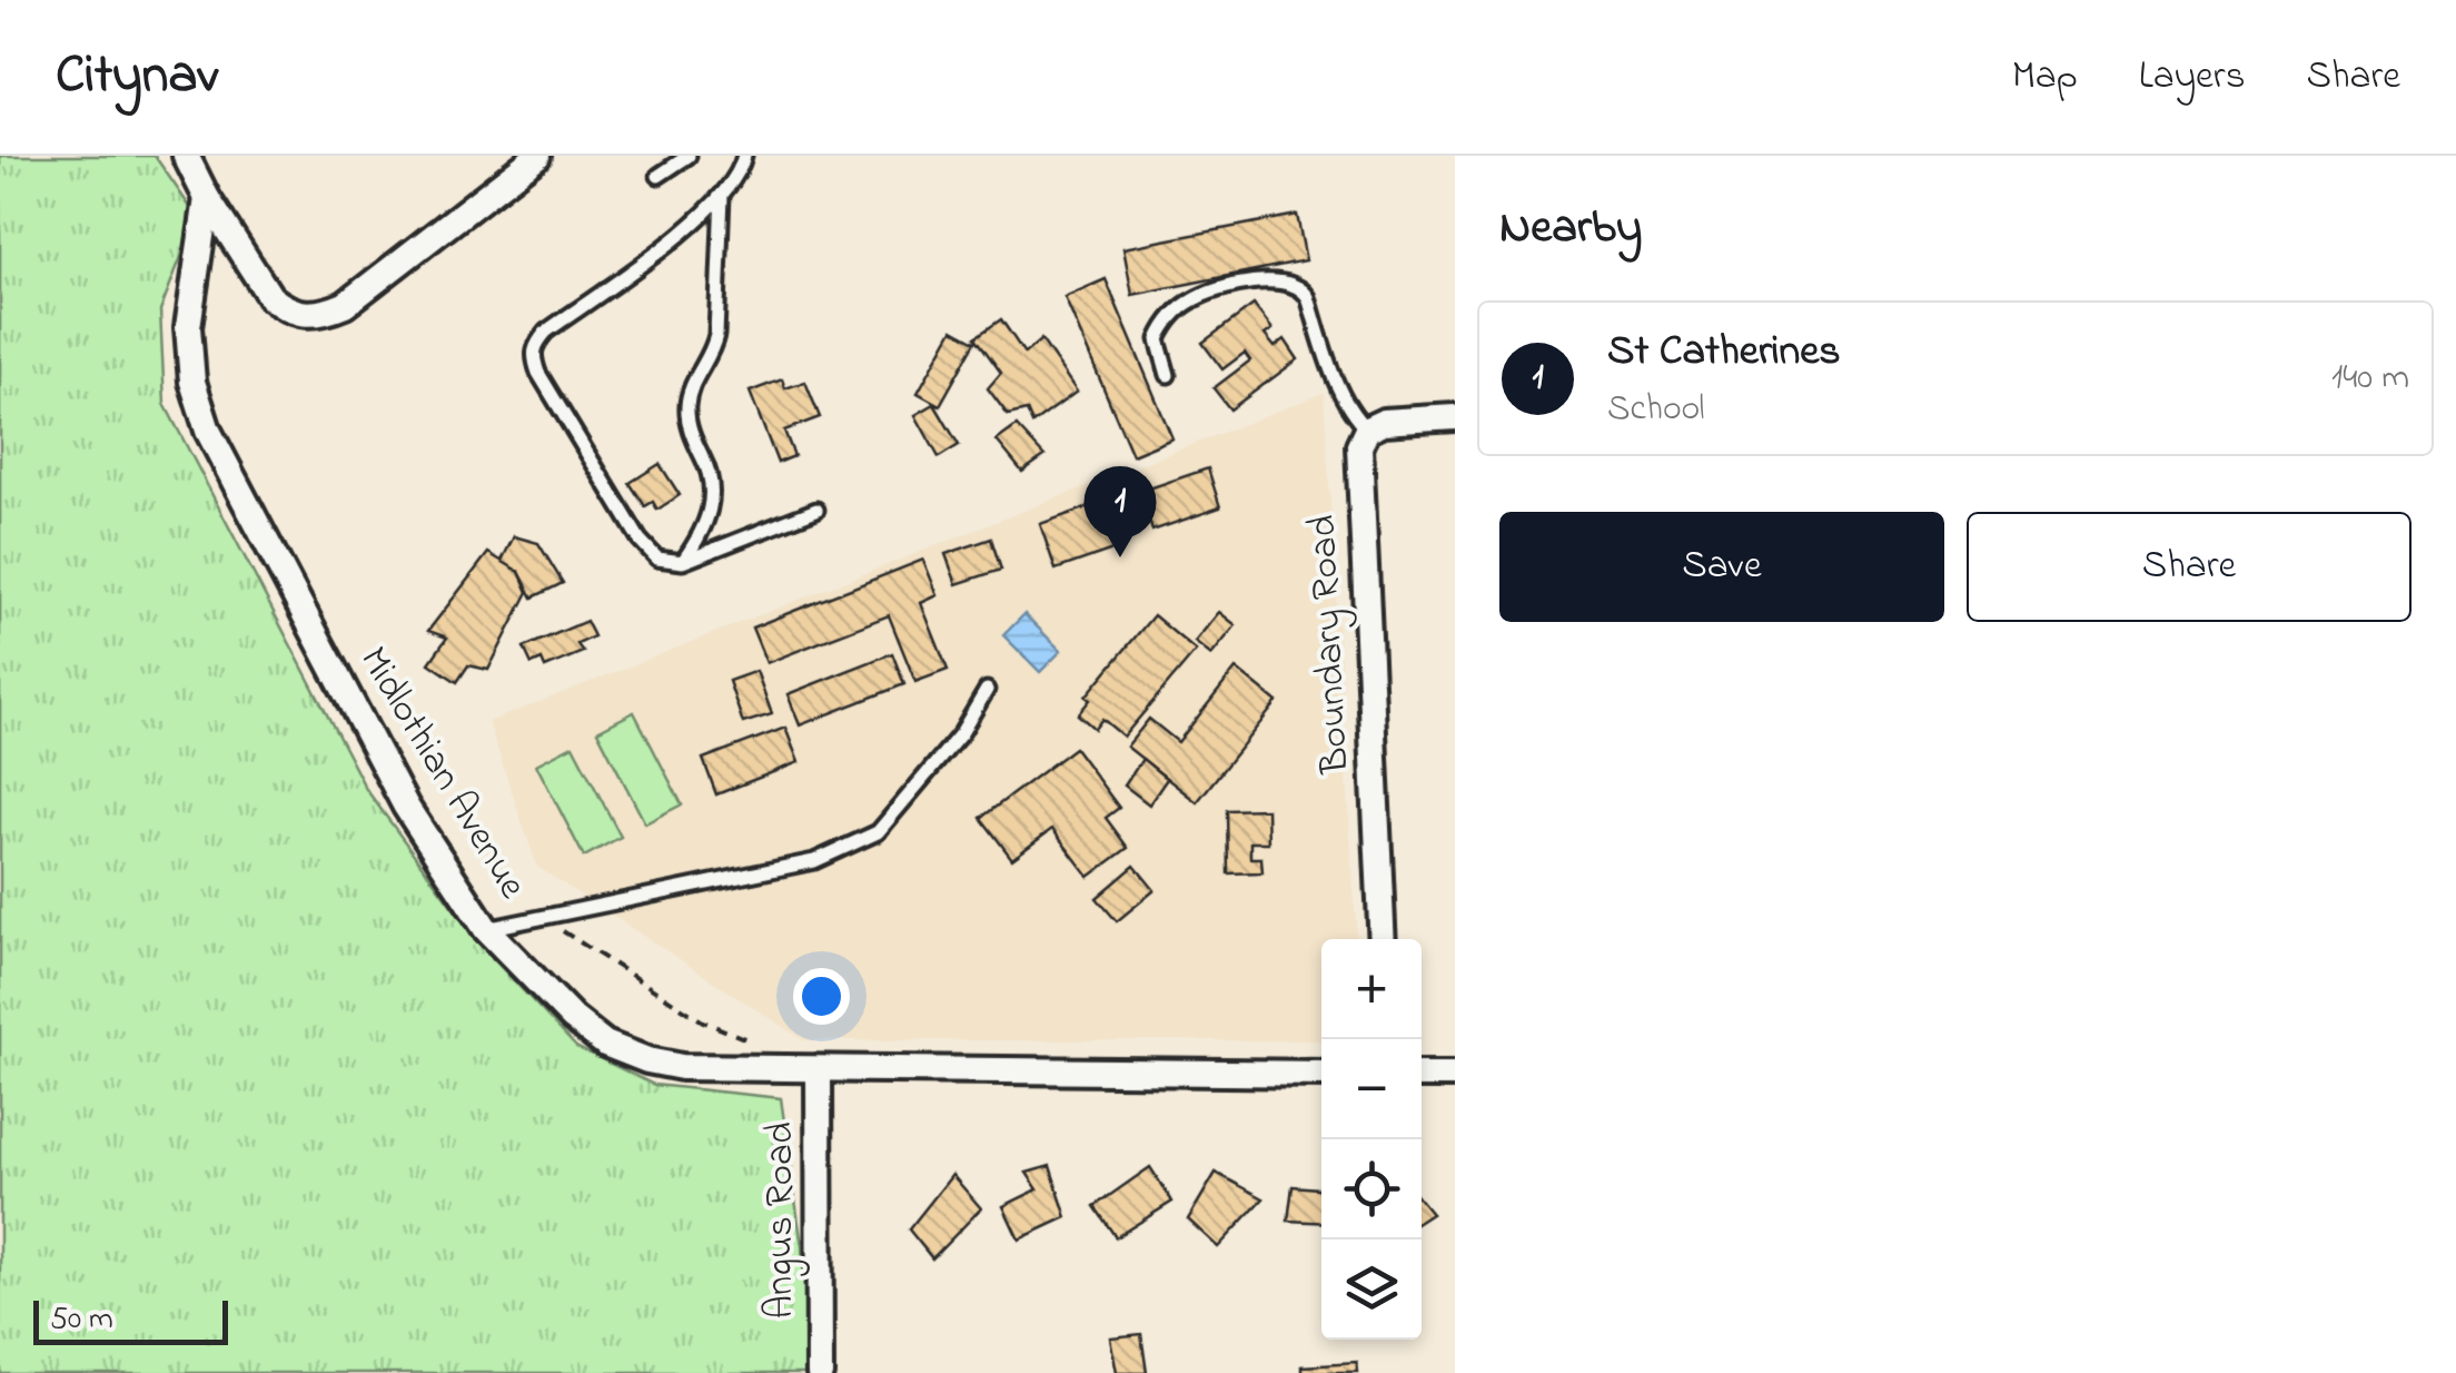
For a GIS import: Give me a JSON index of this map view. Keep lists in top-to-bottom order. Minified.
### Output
{"streets":{"street":["Boundary Road","Midlothian Avenue","Angus Road"]},"crossings":[["Midlothian Avenue","Angus Road"]],"scale_bar":"50 m","page":{"header":"Citynav","nav":["Map","Layers","Share"],"heading":"Nearby","list":[{"mark":"1","name":"St Catherines","note":"School","value":"140 m"}],"pins":"1","buttons":["Save","Share"],"map_buttons":["+","−"],"scale":"50 m"}}
